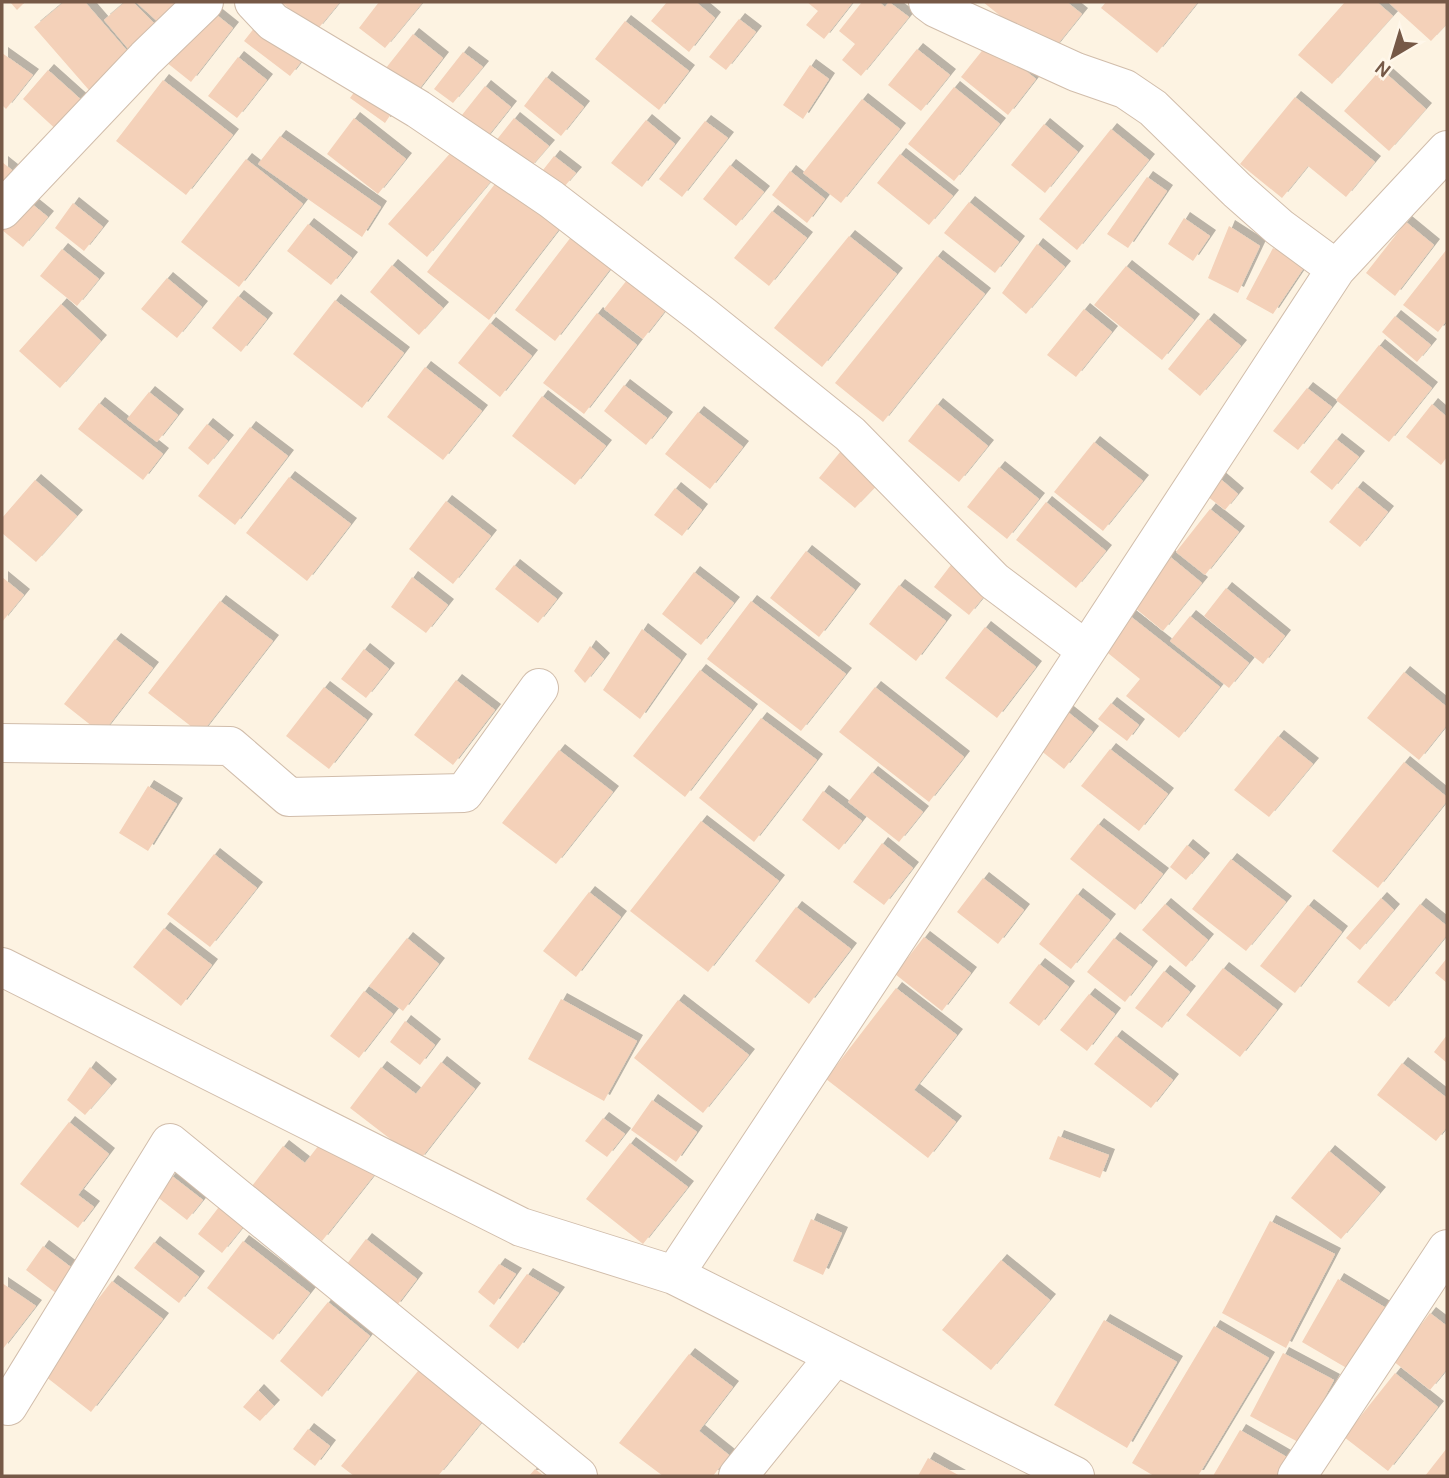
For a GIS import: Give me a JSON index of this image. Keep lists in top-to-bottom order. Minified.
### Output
{"north":"bottom left"}
